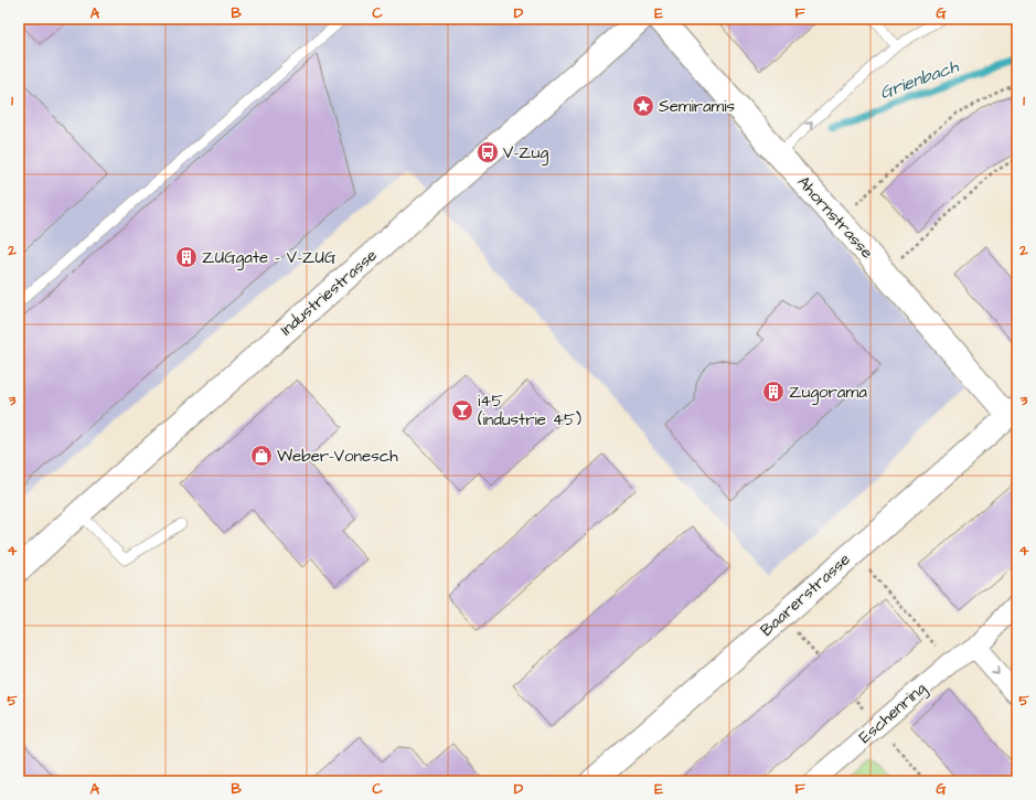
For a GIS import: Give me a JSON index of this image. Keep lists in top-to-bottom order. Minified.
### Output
{"streets":{"street":["Ahornstrasse","Industriestrasse","Baarerstrasse","Eschenring"]},"crossings":[["Ahornstrasse","Baarerstrasse"]],"water":["Grienbach"],"places":{"place":["Semiramis"],"bus stop":["V-Zug"],"building":["ZUGgate - V-ZUG","Zugorama"],"bar":["i45 (industrie 45)"],"shop":["Weber-Vonesch"]},"grid":{"columns":["A","B","C","D","E","F","G"],"rows":["1","2","3","4","5"]}}
